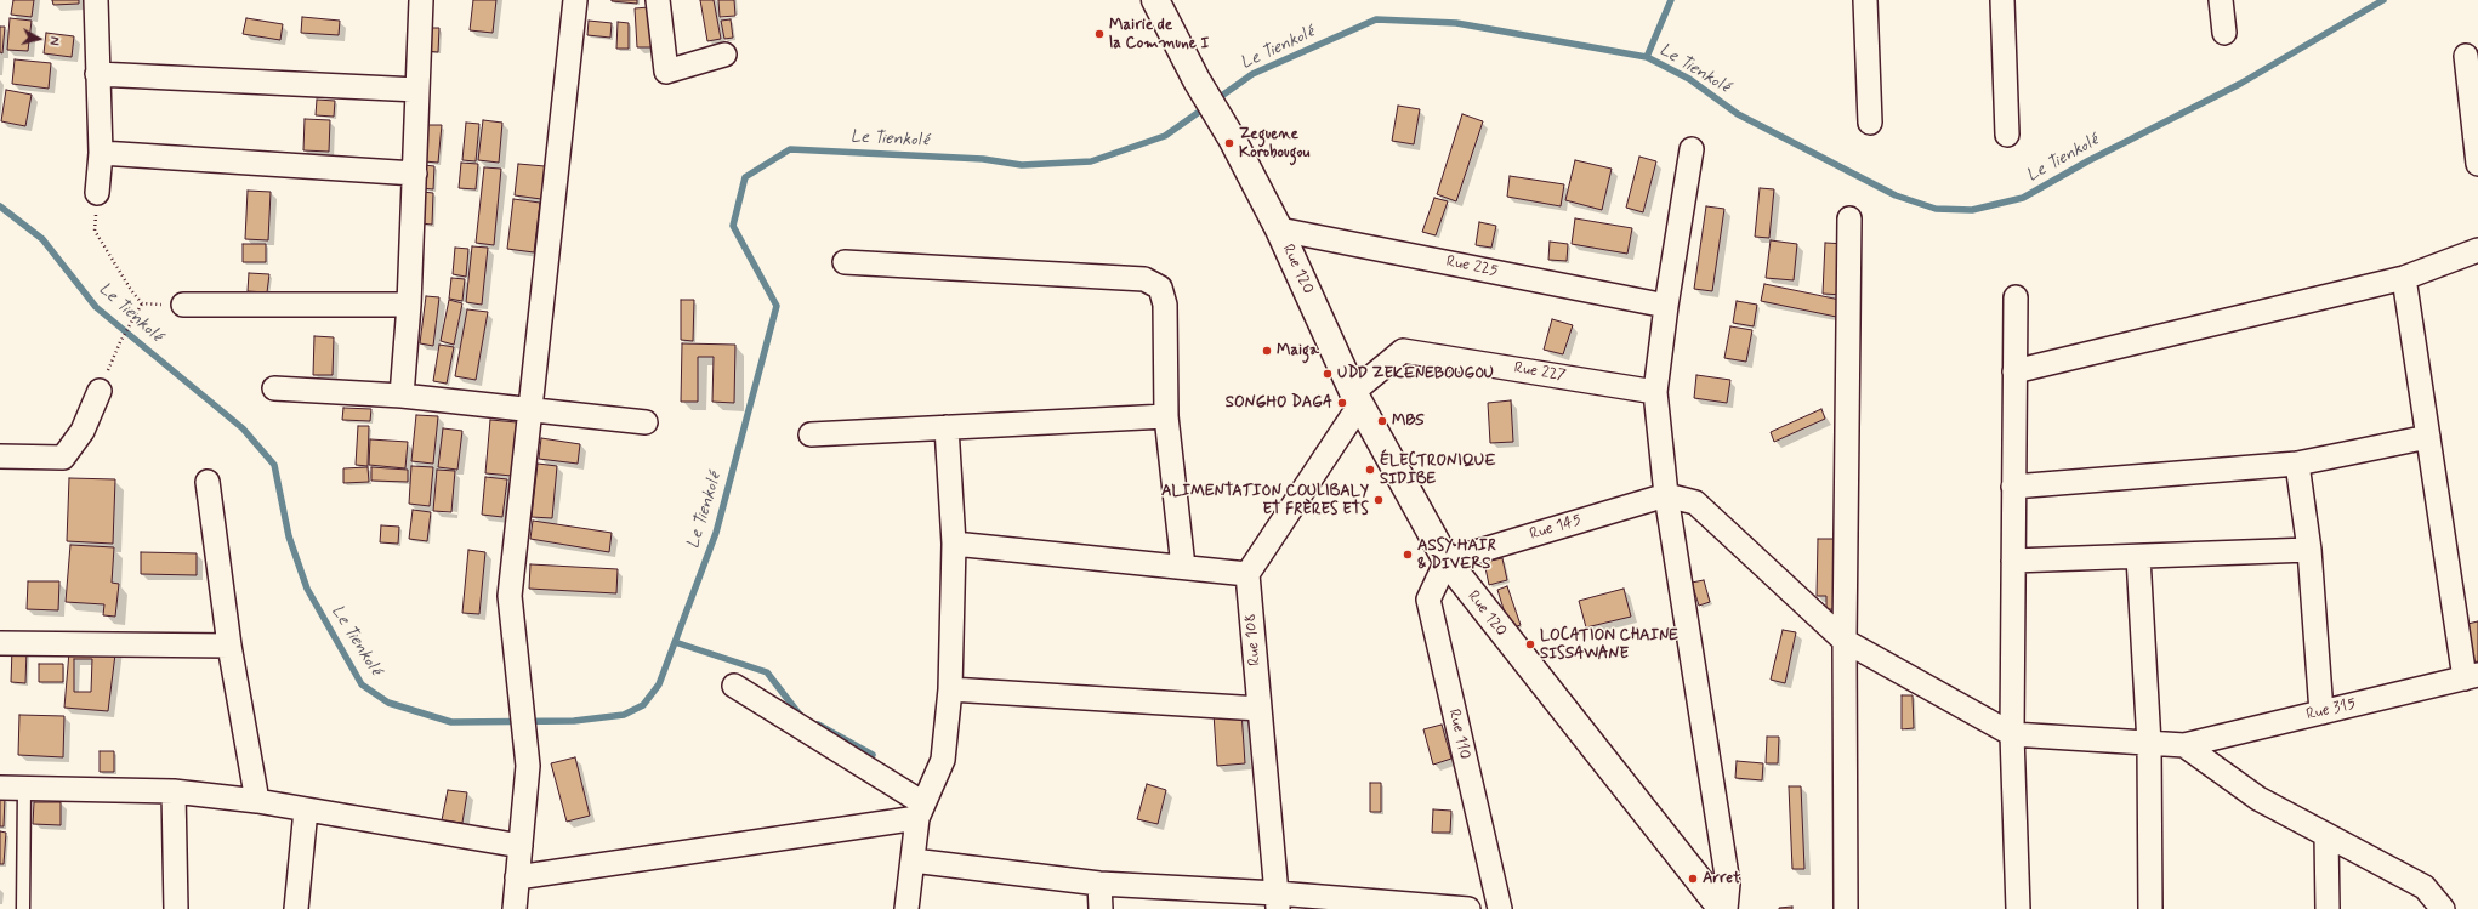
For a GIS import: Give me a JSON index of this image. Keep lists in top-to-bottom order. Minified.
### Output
{"streets":{"main road":["Rue 120"],"street":["Rue 225","Rue 227","Rue 145","Rue 108","Rue 315","Rue 110"]},"crossings":[["Rue 225","Rue 120"],["Rue 120","Rue 227"],["Rue 120","Rue 145"],["Rue 120","Rue 110"],["Rue 145","Rue 110"]],"water":["Le Tienkolé"],"places":["Mairie de la Commune I","Zeguene Korobougou","Maiga","UDD ZEKENEBOUGOU","SONGHO DAGA","MBS","ÉLECTRONIQUE SIDIBE","ALIMENTATION COULIBALY ET FRÈRES ETS","ASSY HAIR & DIVERS","LOCATION CHAINE SISSAWANE","Arret"],"north":"right"}
